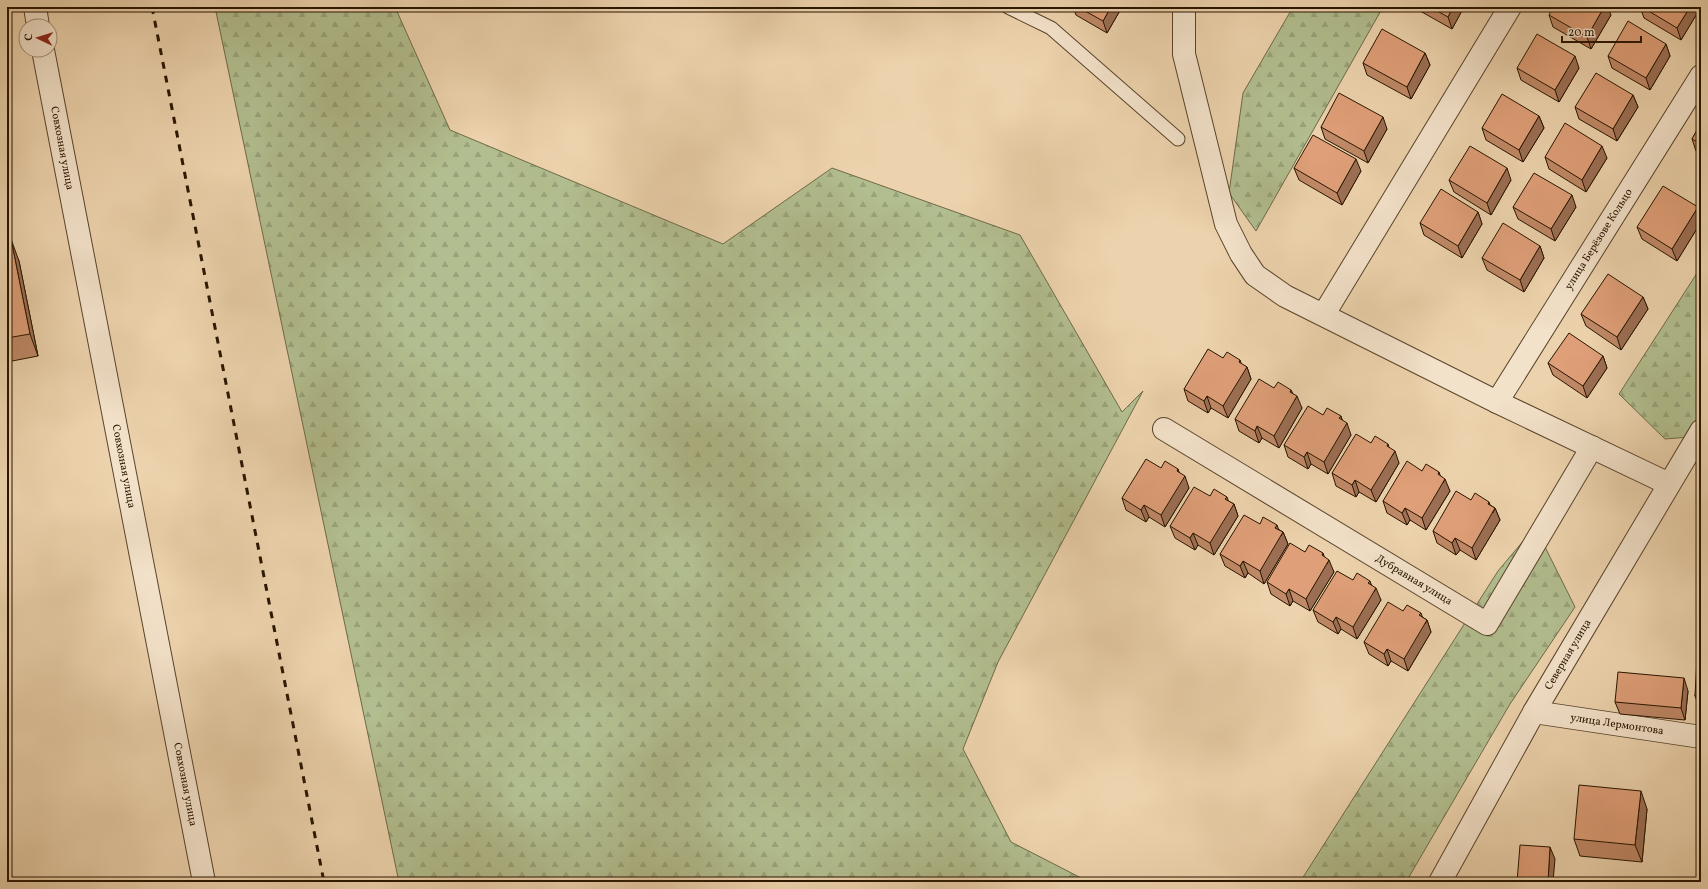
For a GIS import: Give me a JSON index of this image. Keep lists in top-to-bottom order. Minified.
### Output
{"streets":{"street":["Совхозная улица","улица Берёзове Кольцо","Дубравная улица","Северная улица","улица Лермонтова"]},"crossings":[["Северная улица","улица Лермонтова"]],"scale_bar":"20 m","north":"left"}
